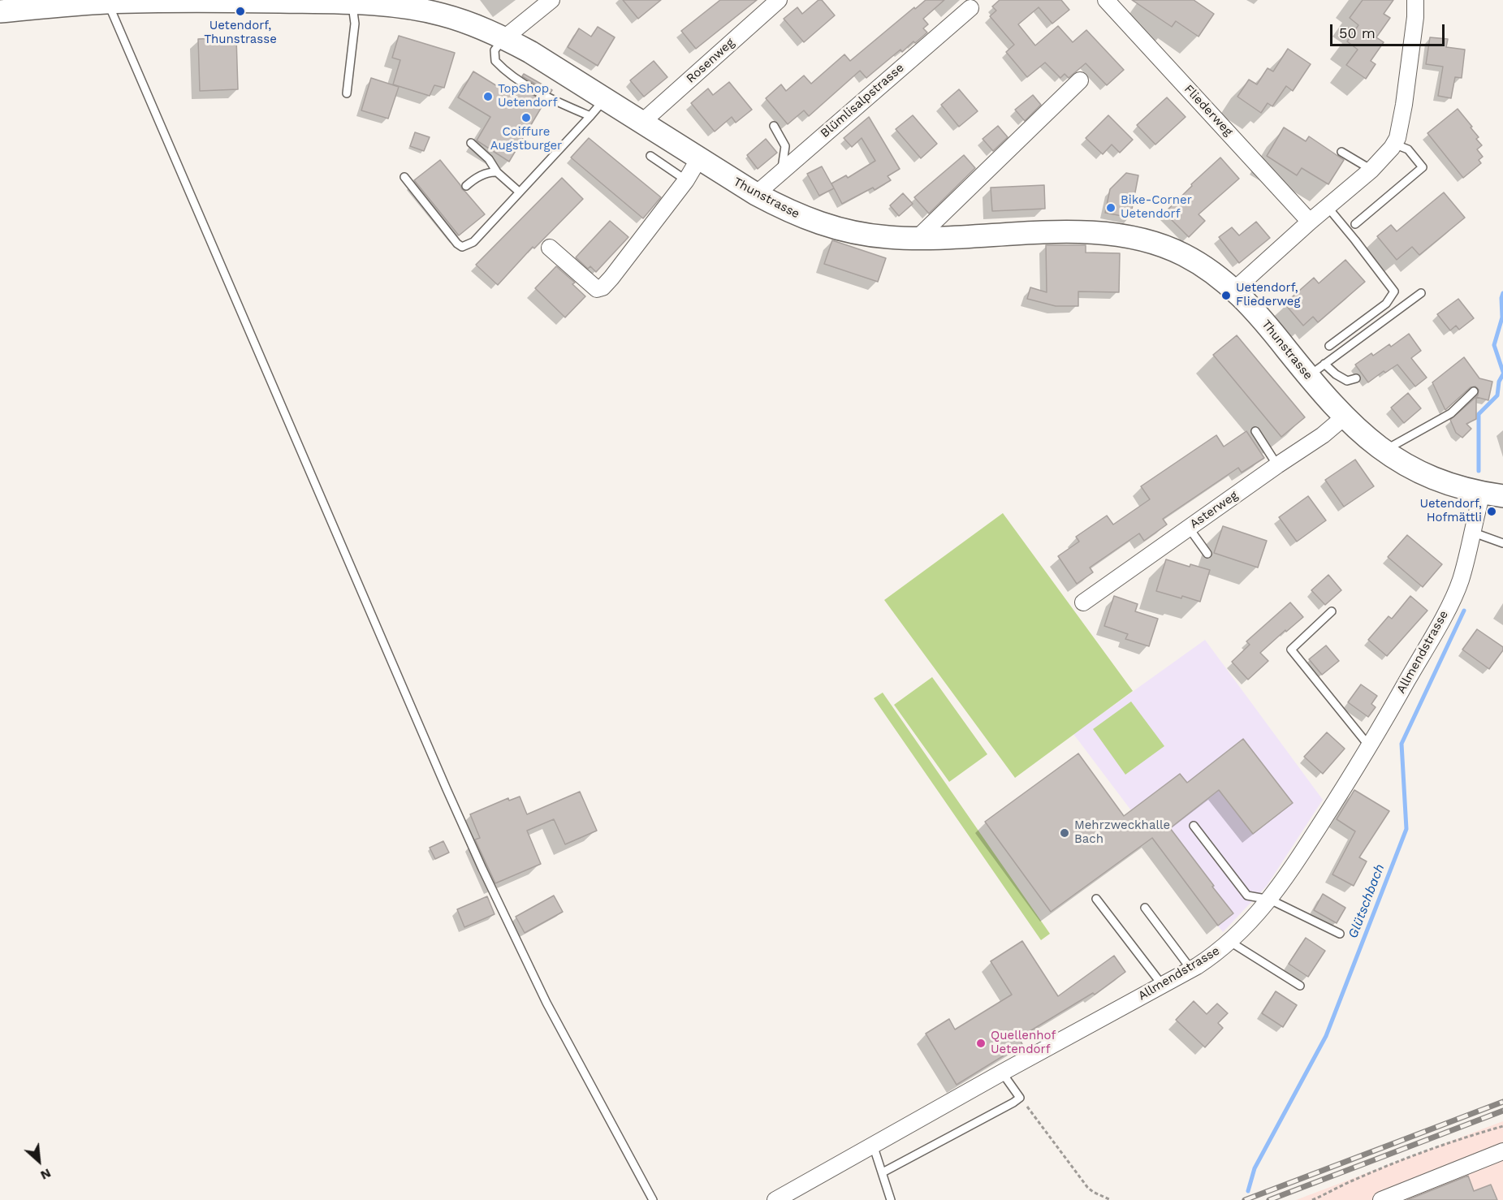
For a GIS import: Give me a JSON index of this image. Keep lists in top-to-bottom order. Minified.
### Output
{"streets":{"main road":["Thunstrasse"],"street":["Rosenweg","Blümlisalpstrasse","Fliederweg","Asterweg","Allmendstrasse"]},"crossings":[["Rosenweg","Thunstrasse"],["Blümlisalpstrasse","Thunstrasse"],["Thunstrasse","Asterweg"],["Thunstrasse","Allmendstrasse"]],"water":["Glütschbach"],"places":["Uetendorf, Thunstrasse","TopShop Uetendorf","Coiffure Augstburger","Bike-Corner Uetendorf","Uetendorf, Fliederweg","Uetendorf, Hofmättli","Mehrzweckhalle Bach","Quellenhof Uetendorf"],"scale_bar":"50 m","north":"bottom right"}
